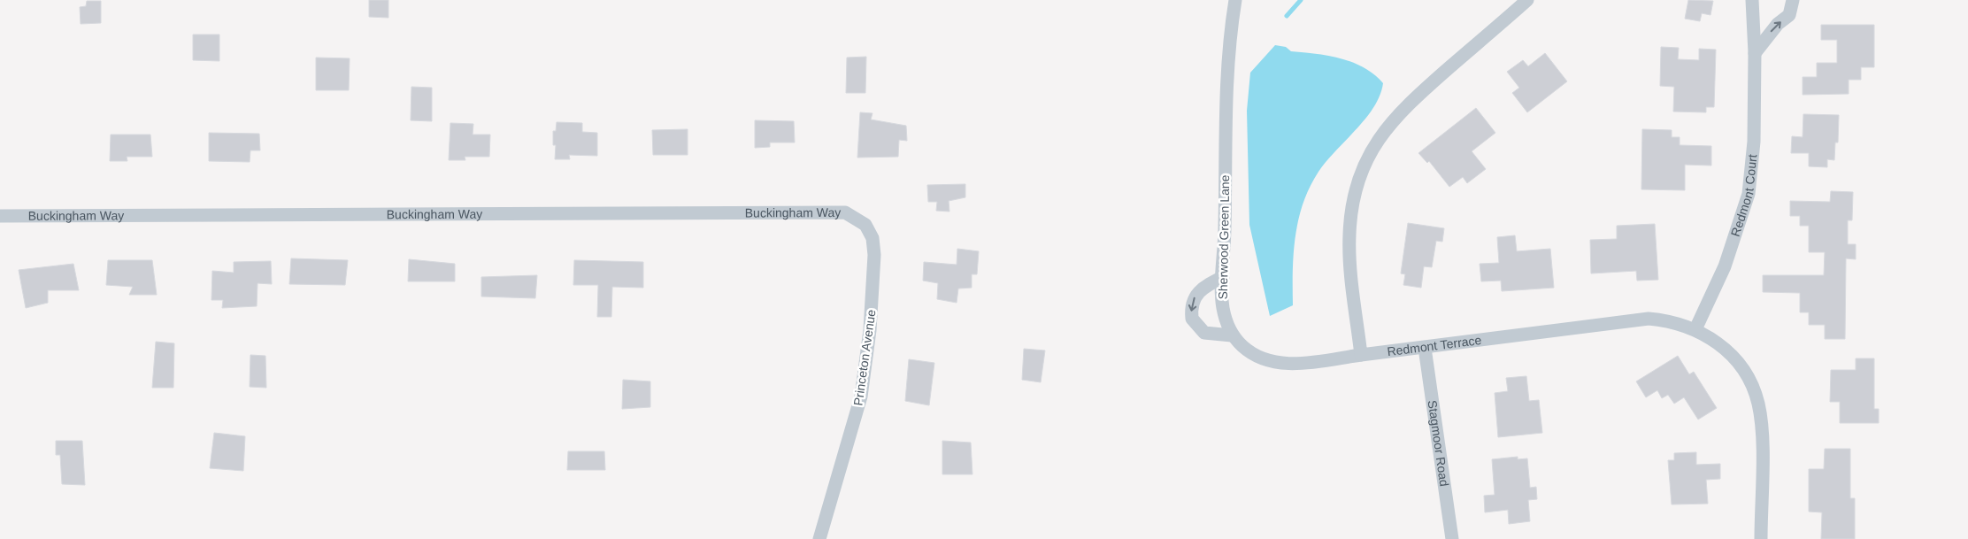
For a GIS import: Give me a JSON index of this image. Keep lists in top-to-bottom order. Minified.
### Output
{"streets":{"street":["Redmont Court","Buckingham Way","Sherwood Green Lane","Redmont Terrace","Princeton Avenue","Stagmoor Road"]},"crossings":[["Redmont Court","Redmont Terrace"],["Buckingham Way","Princeton Avenue"],["Sherwood Green Lane","Redmont Terrace"],["Redmont Terrace","Stagmoor Road"]]}
